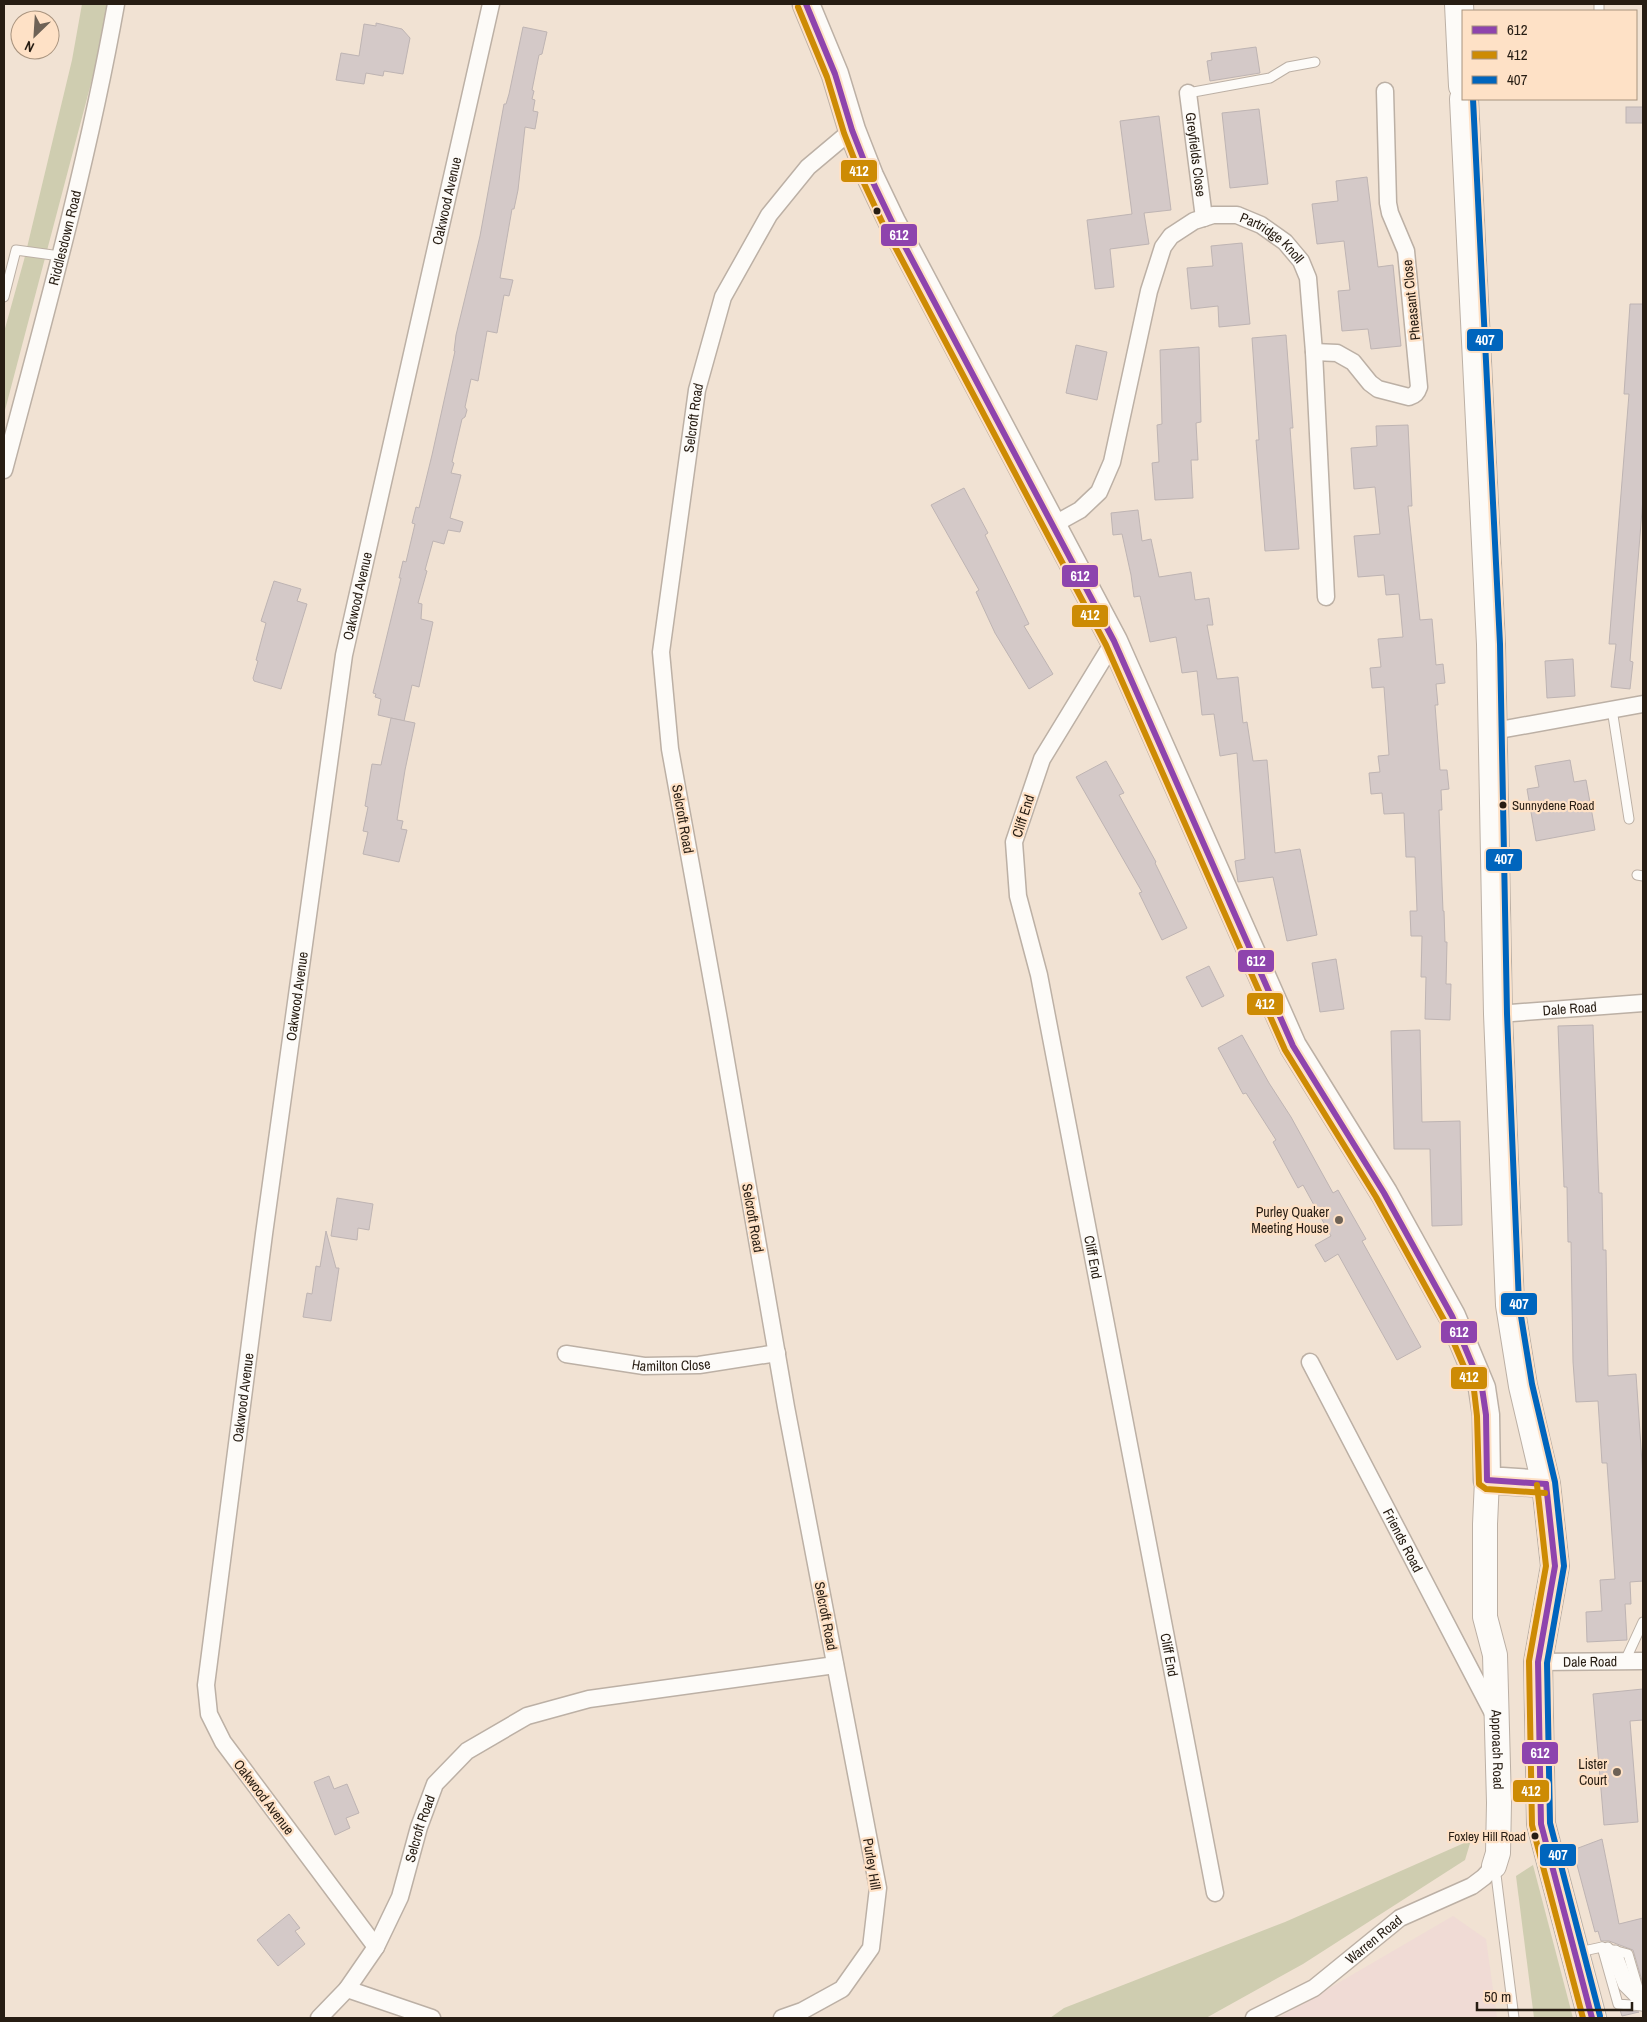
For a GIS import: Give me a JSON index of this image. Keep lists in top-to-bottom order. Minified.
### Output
{"streets":{"street":["Greyfields Close","Oakwood Avenue","Riddlesdown Road","Partridge Knoll","Pheasant Close","Selcroft Road","Cliff End","Dale Road","Hamilton Close","Friends Road","Approach Road","Purley Hill","Warren Road"]},"crossings":[["Greyfields Close","Partridge Knoll"],["Oakwood Avenue","Selcroft Road"],["Partridge Knoll","Pheasant Close"],["Selcroft Road","Hamilton Close"],["Selcroft Road","Purley Hill"],["Friends Road","Approach Road"],["Approach Road","Warren Road"]],"places":["Sunnydene Road","Purley Quaker Meeting House","Lister Court","Foxley Hill Road"],"lines":["transit line 612","transit line 412","transit line 407"],"legend":["612","412","407"],"scale_bar":"50 m","north":"bottom left"}
